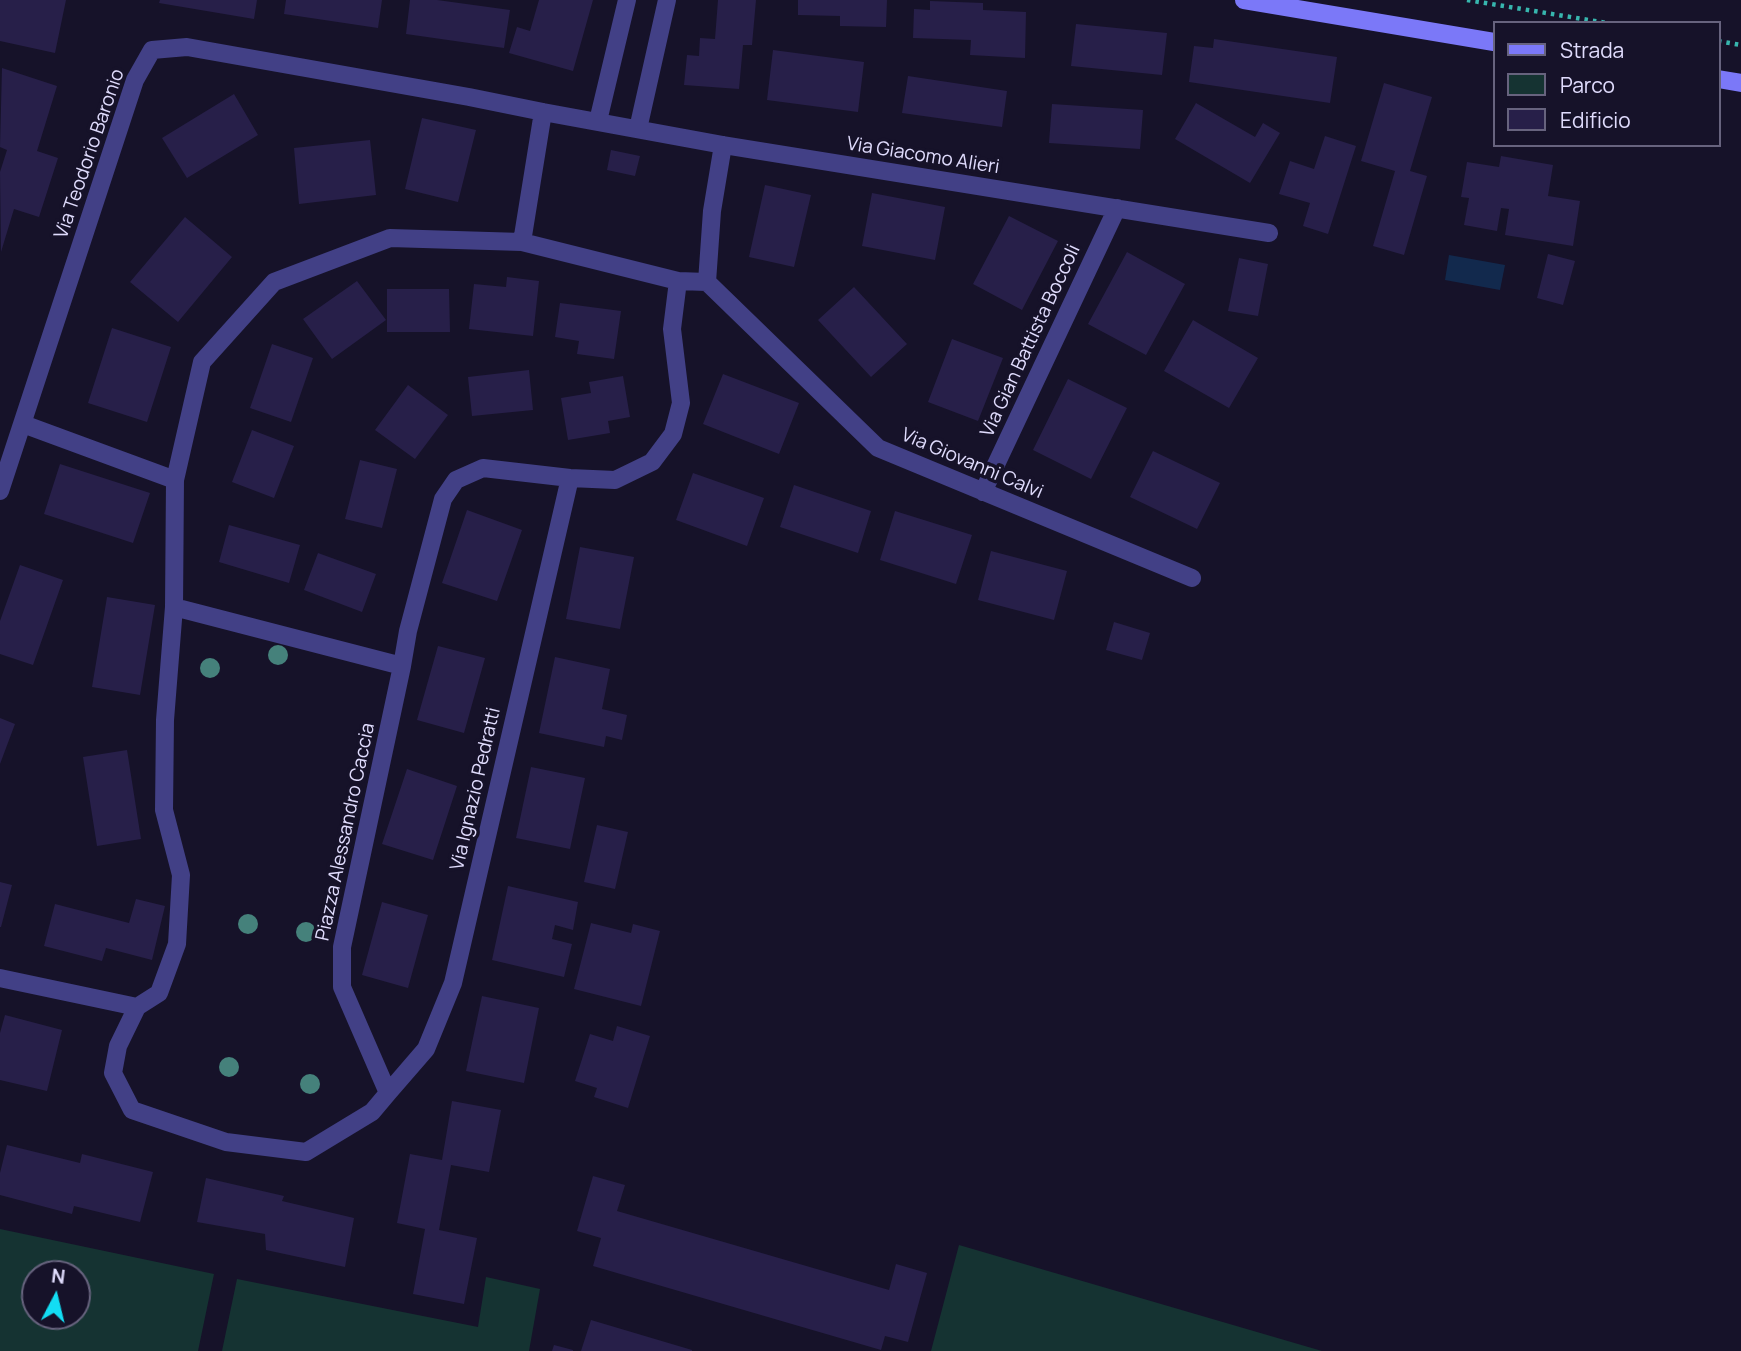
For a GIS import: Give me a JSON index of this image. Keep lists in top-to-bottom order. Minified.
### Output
{"streets":{"street":["Via Teodorio Baronio","Via Giacomo Alieri","Via Gian Battista Boccoli","Via Giovanni Calvi","Via Ignazio Pedratti","Piazza Alessandro Caccia"]},"crossings":[["Via Teodorio Baronio","Via Giacomo Alieri"],["Via Giacomo Alieri","Via Gian Battista Boccoli"],["Via Gian Battista Boccoli","Via Giovanni Calvi"],["Via Ignazio Pedratti","Piazza Alessandro Caccia"]],"legend":["Strada","Parco","Edificio"],"north":"top"}
